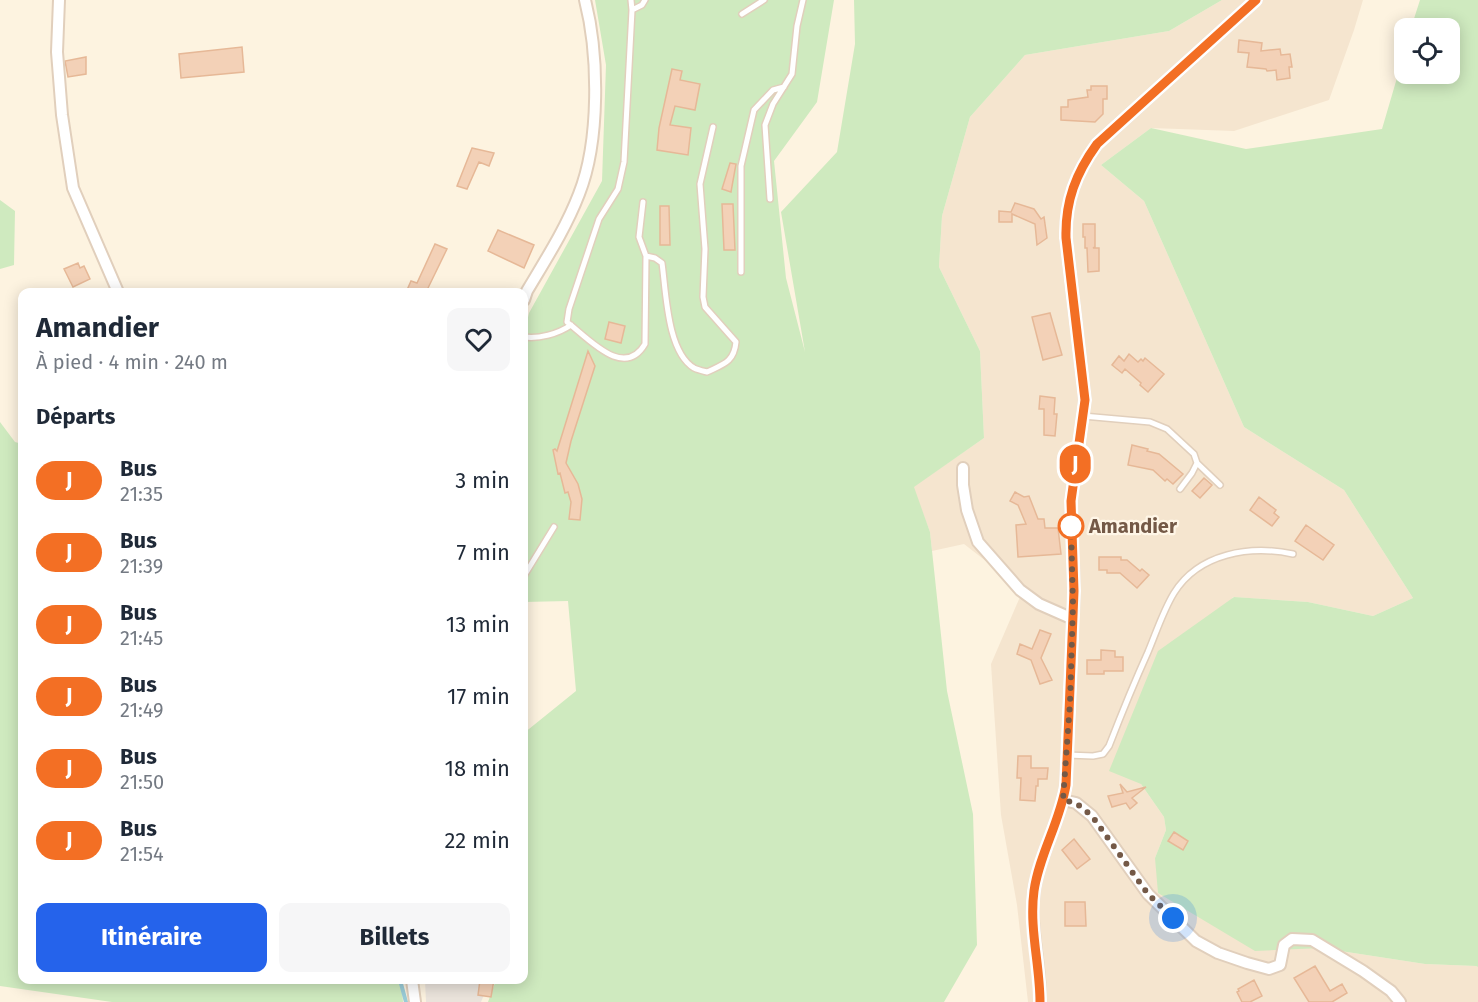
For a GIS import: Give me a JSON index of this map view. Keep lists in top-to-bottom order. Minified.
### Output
{"places":["Amandier"],"lines":["bus line J"],"page":{"on_map":"J","heading":[["Amandier","À pied · 4 min · 240 m"],"Départs"],"list":[{"mark":"J","name":"Bus","note":"21:35","value":"3 min"},{"mark":"J","name":"Bus","note":"21:39","value":"7 min"},{"mark":"J","name":"Bus","note":"21:45","value":"13 min"},{"mark":"J","name":"Bus","note":"21:49","value":"17 min"},{"mark":"J","name":"Bus","note":"21:50","value":"18 min"},{"mark":"J","name":"Bus","note":"21:54","value":"22 min"}],"buttons":["Itinéraire","Billets"]}}
